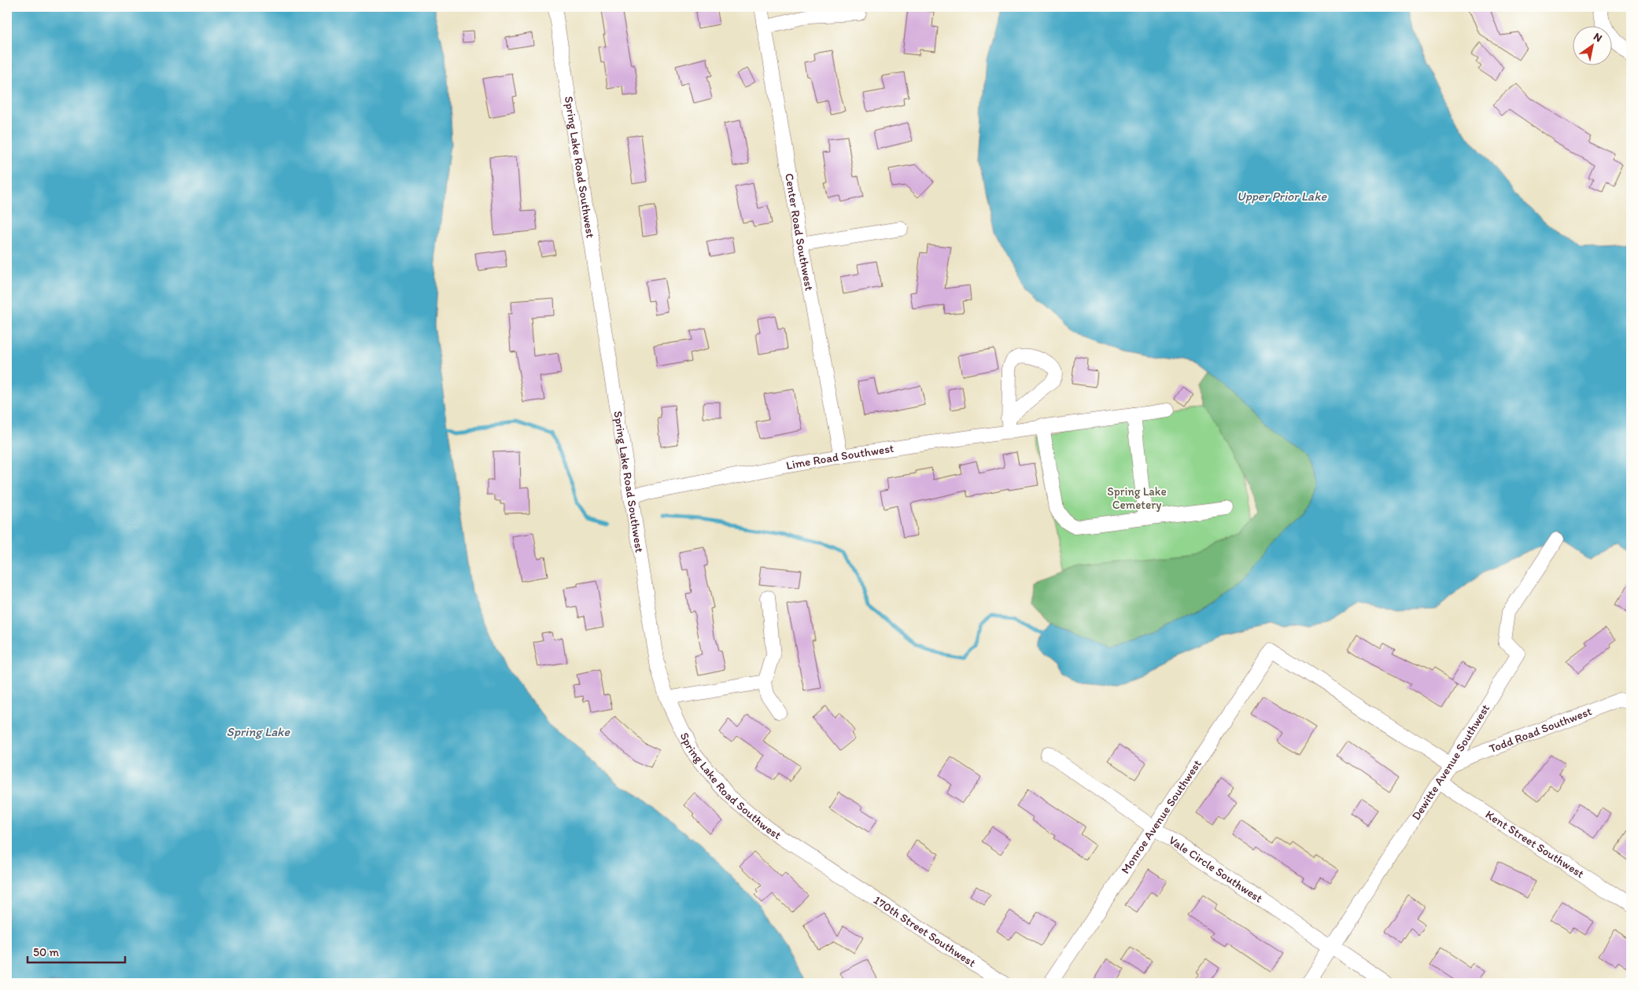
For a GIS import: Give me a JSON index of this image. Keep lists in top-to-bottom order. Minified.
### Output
{"streets":{"street":["Spring Lake Road Southwest","Center Road Southwest","Lime Road Southwest","Todd Road Southwest","Dewitte Avenue Southwest","Monroe Avenue Southwest","Kent Street Southwest","Vale Circle Southwest","170th Street Southwest"]},"crossings":[["Spring Lake Road Southwest","Lime Road Southwest"],["Spring Lake Road Southwest","170th Street Southwest"],["Center Road Southwest","Lime Road Southwest"],["Todd Road Southwest","Dewitte Avenue Southwest"],["Todd Road Southwest","Monroe Avenue Southwest"],["Dewitte Avenue Southwest","Monroe Avenue Southwest"],["Dewitte Avenue Southwest","Kent Street Southwest"],["Dewitte Avenue Southwest","Vale Circle Southwest"],["Monroe Avenue Southwest","Vale Circle Southwest"]],"water":["Upper Prior Lake","Spring Lake"],"parks":["Spring Lake Cemetery"],"scale_bar":"50 m","north":"top right"}
